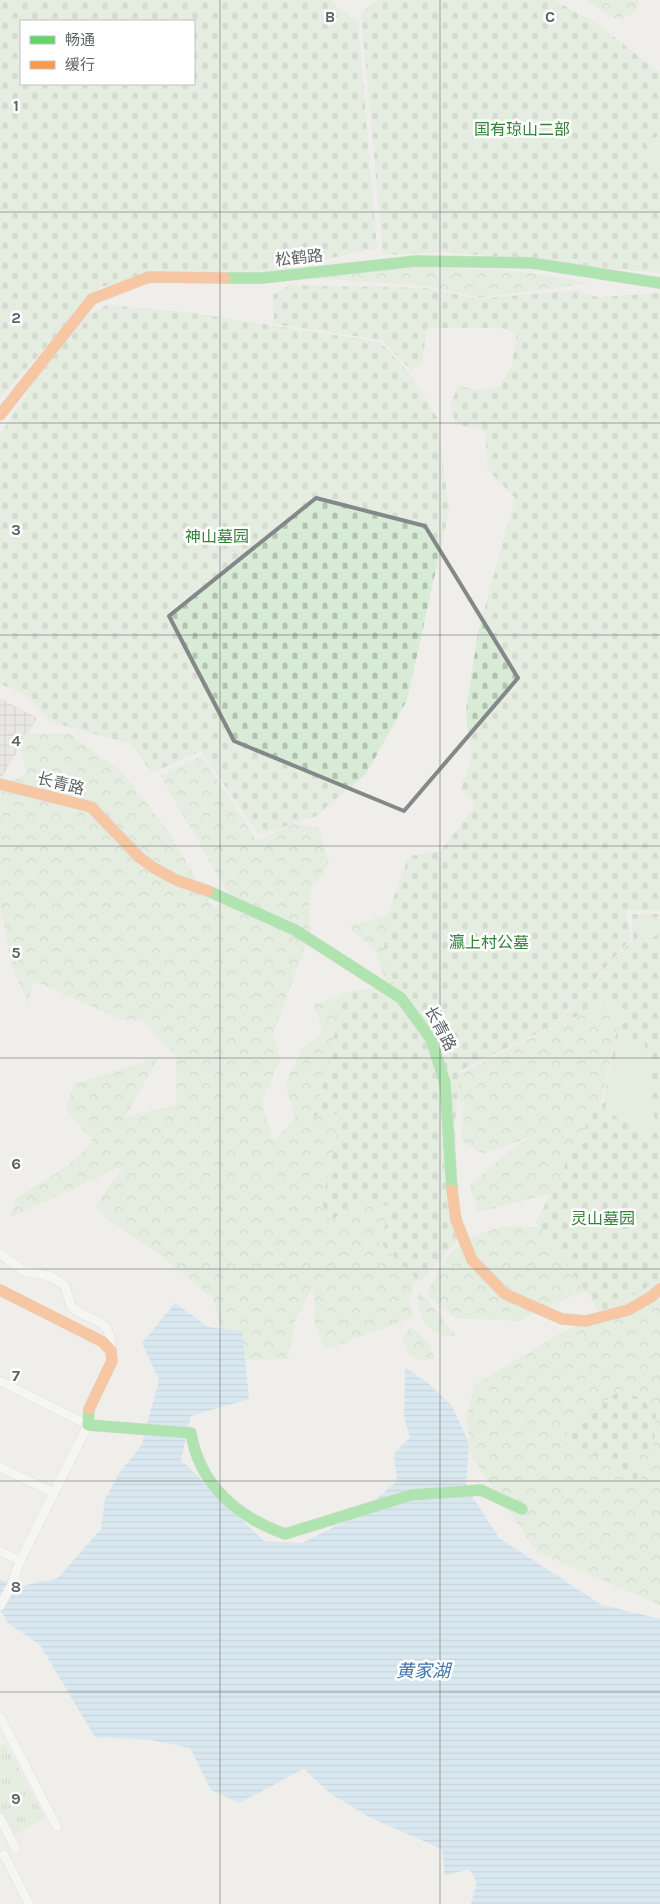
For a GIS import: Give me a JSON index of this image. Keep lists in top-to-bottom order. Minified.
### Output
{"streets":{"street":["松鹤路","长青路"]},"water":["黄家湖"],"parks":["国有琼山二部","神山墓园","瀛上村公墓","灵山墓园"],"legend":["畅通","缓行"],"grid":{"columns":["B","C"],"rows":["1","2","3","4","5","6","7","8","9"]}}
